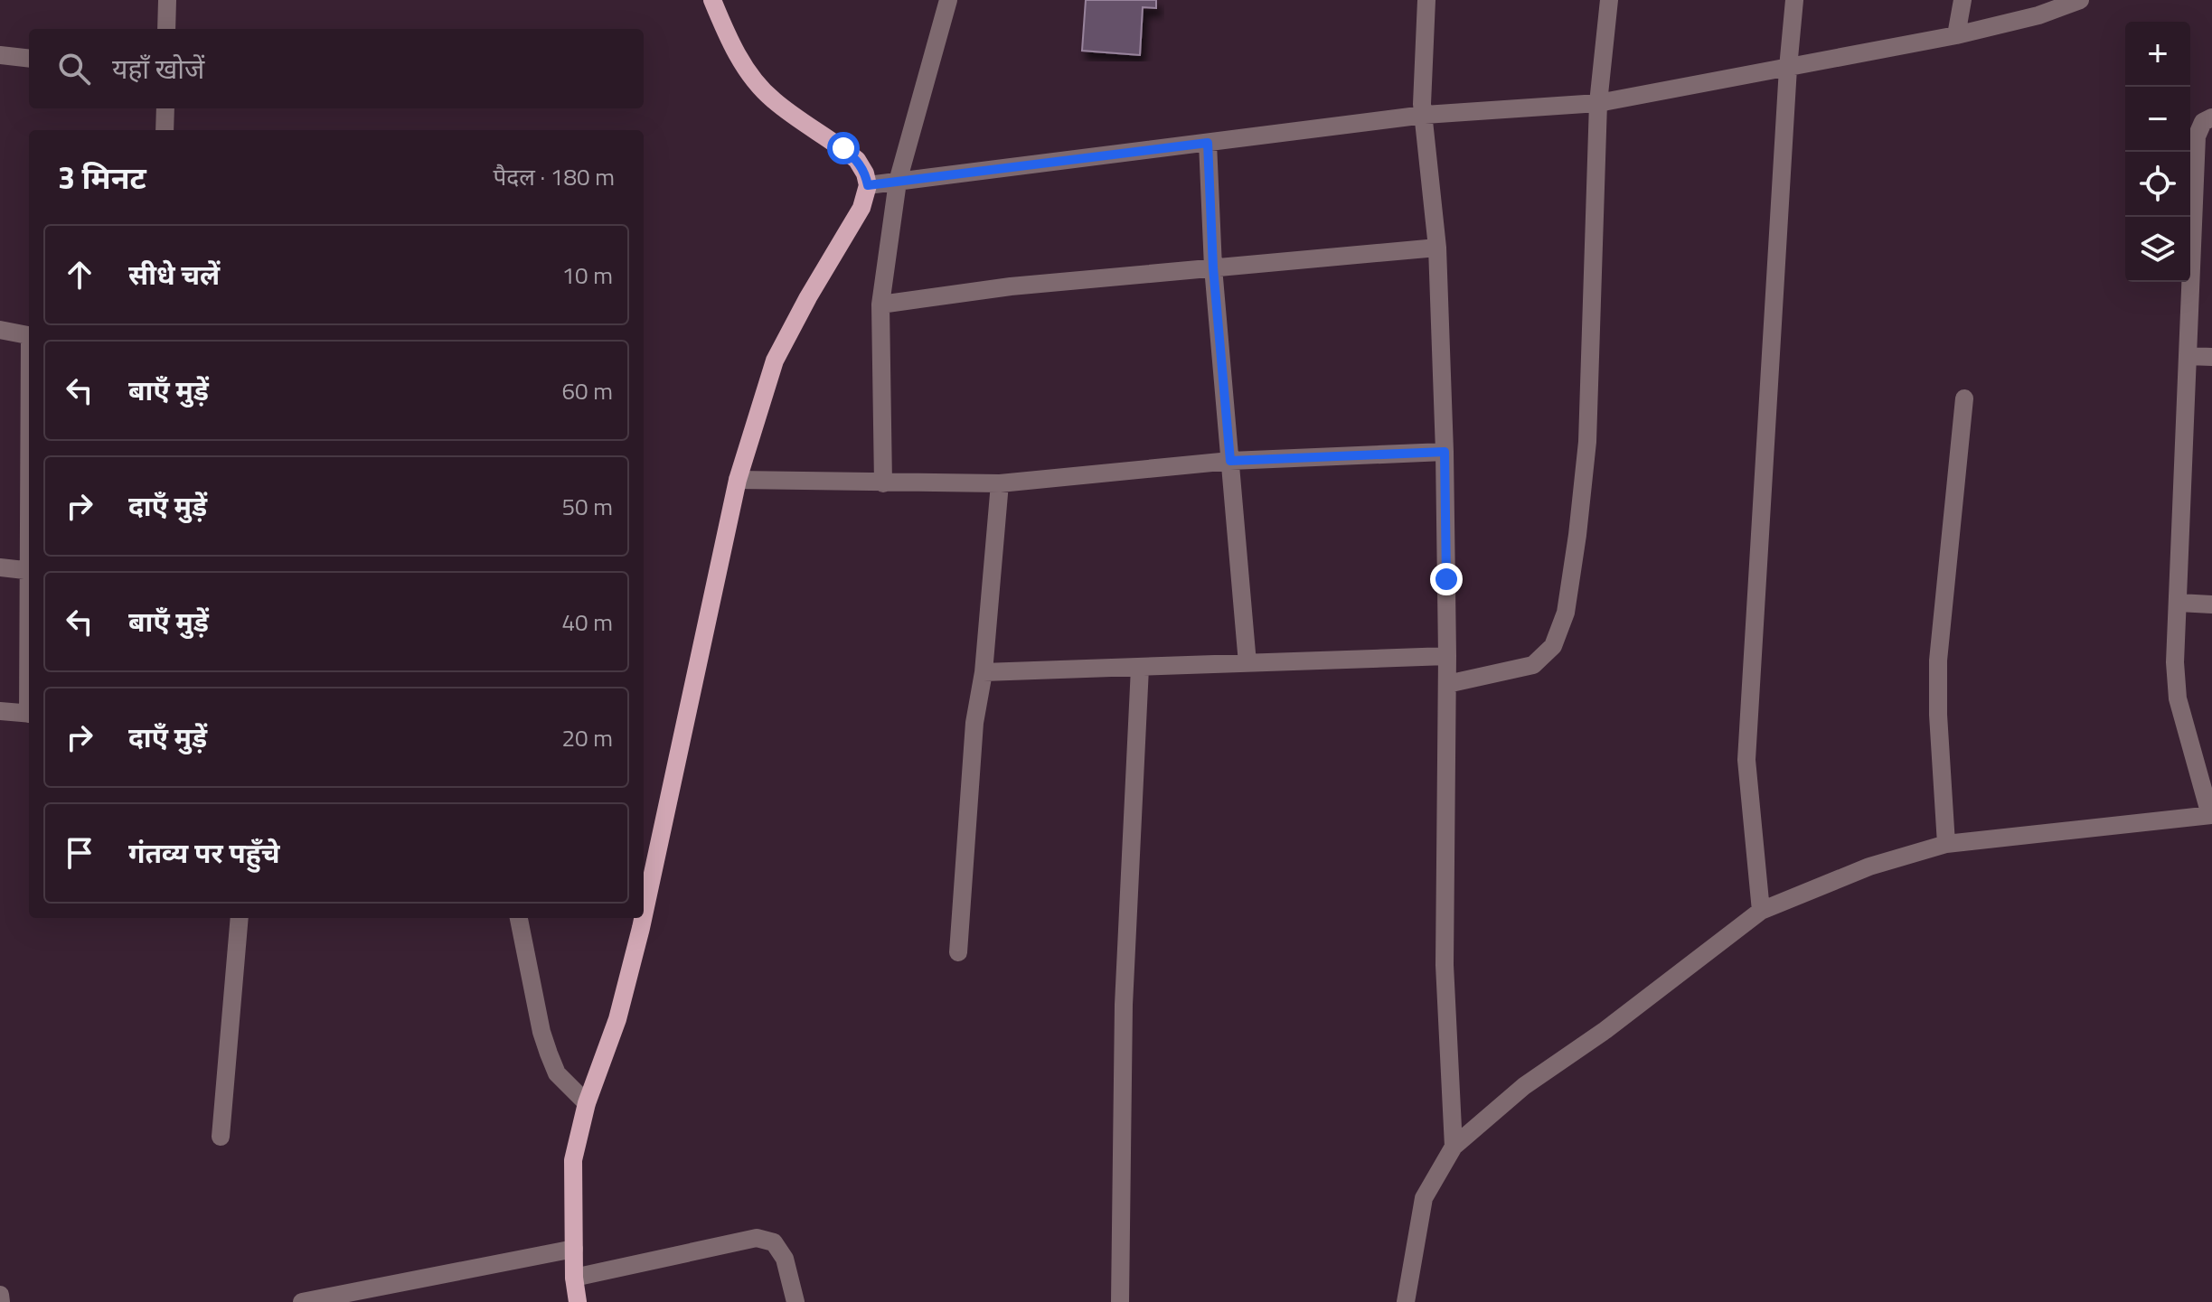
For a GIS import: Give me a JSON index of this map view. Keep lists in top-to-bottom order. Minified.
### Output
{"page":{"map_buttons":["+","−"],"search":"यहाँ खोजें","heading":["3 मिनट","पैदल · 180 m"],"list":[["सीधे चलें","10 m"],["बाएँ मुड़ें","60 m"],["दाएँ मुड़ें","50 m"],["बाएँ मुड़ें","40 m"],["दाएँ मुड़ें","20 m"],"गंतव्य पर पहुँचे"]}}
